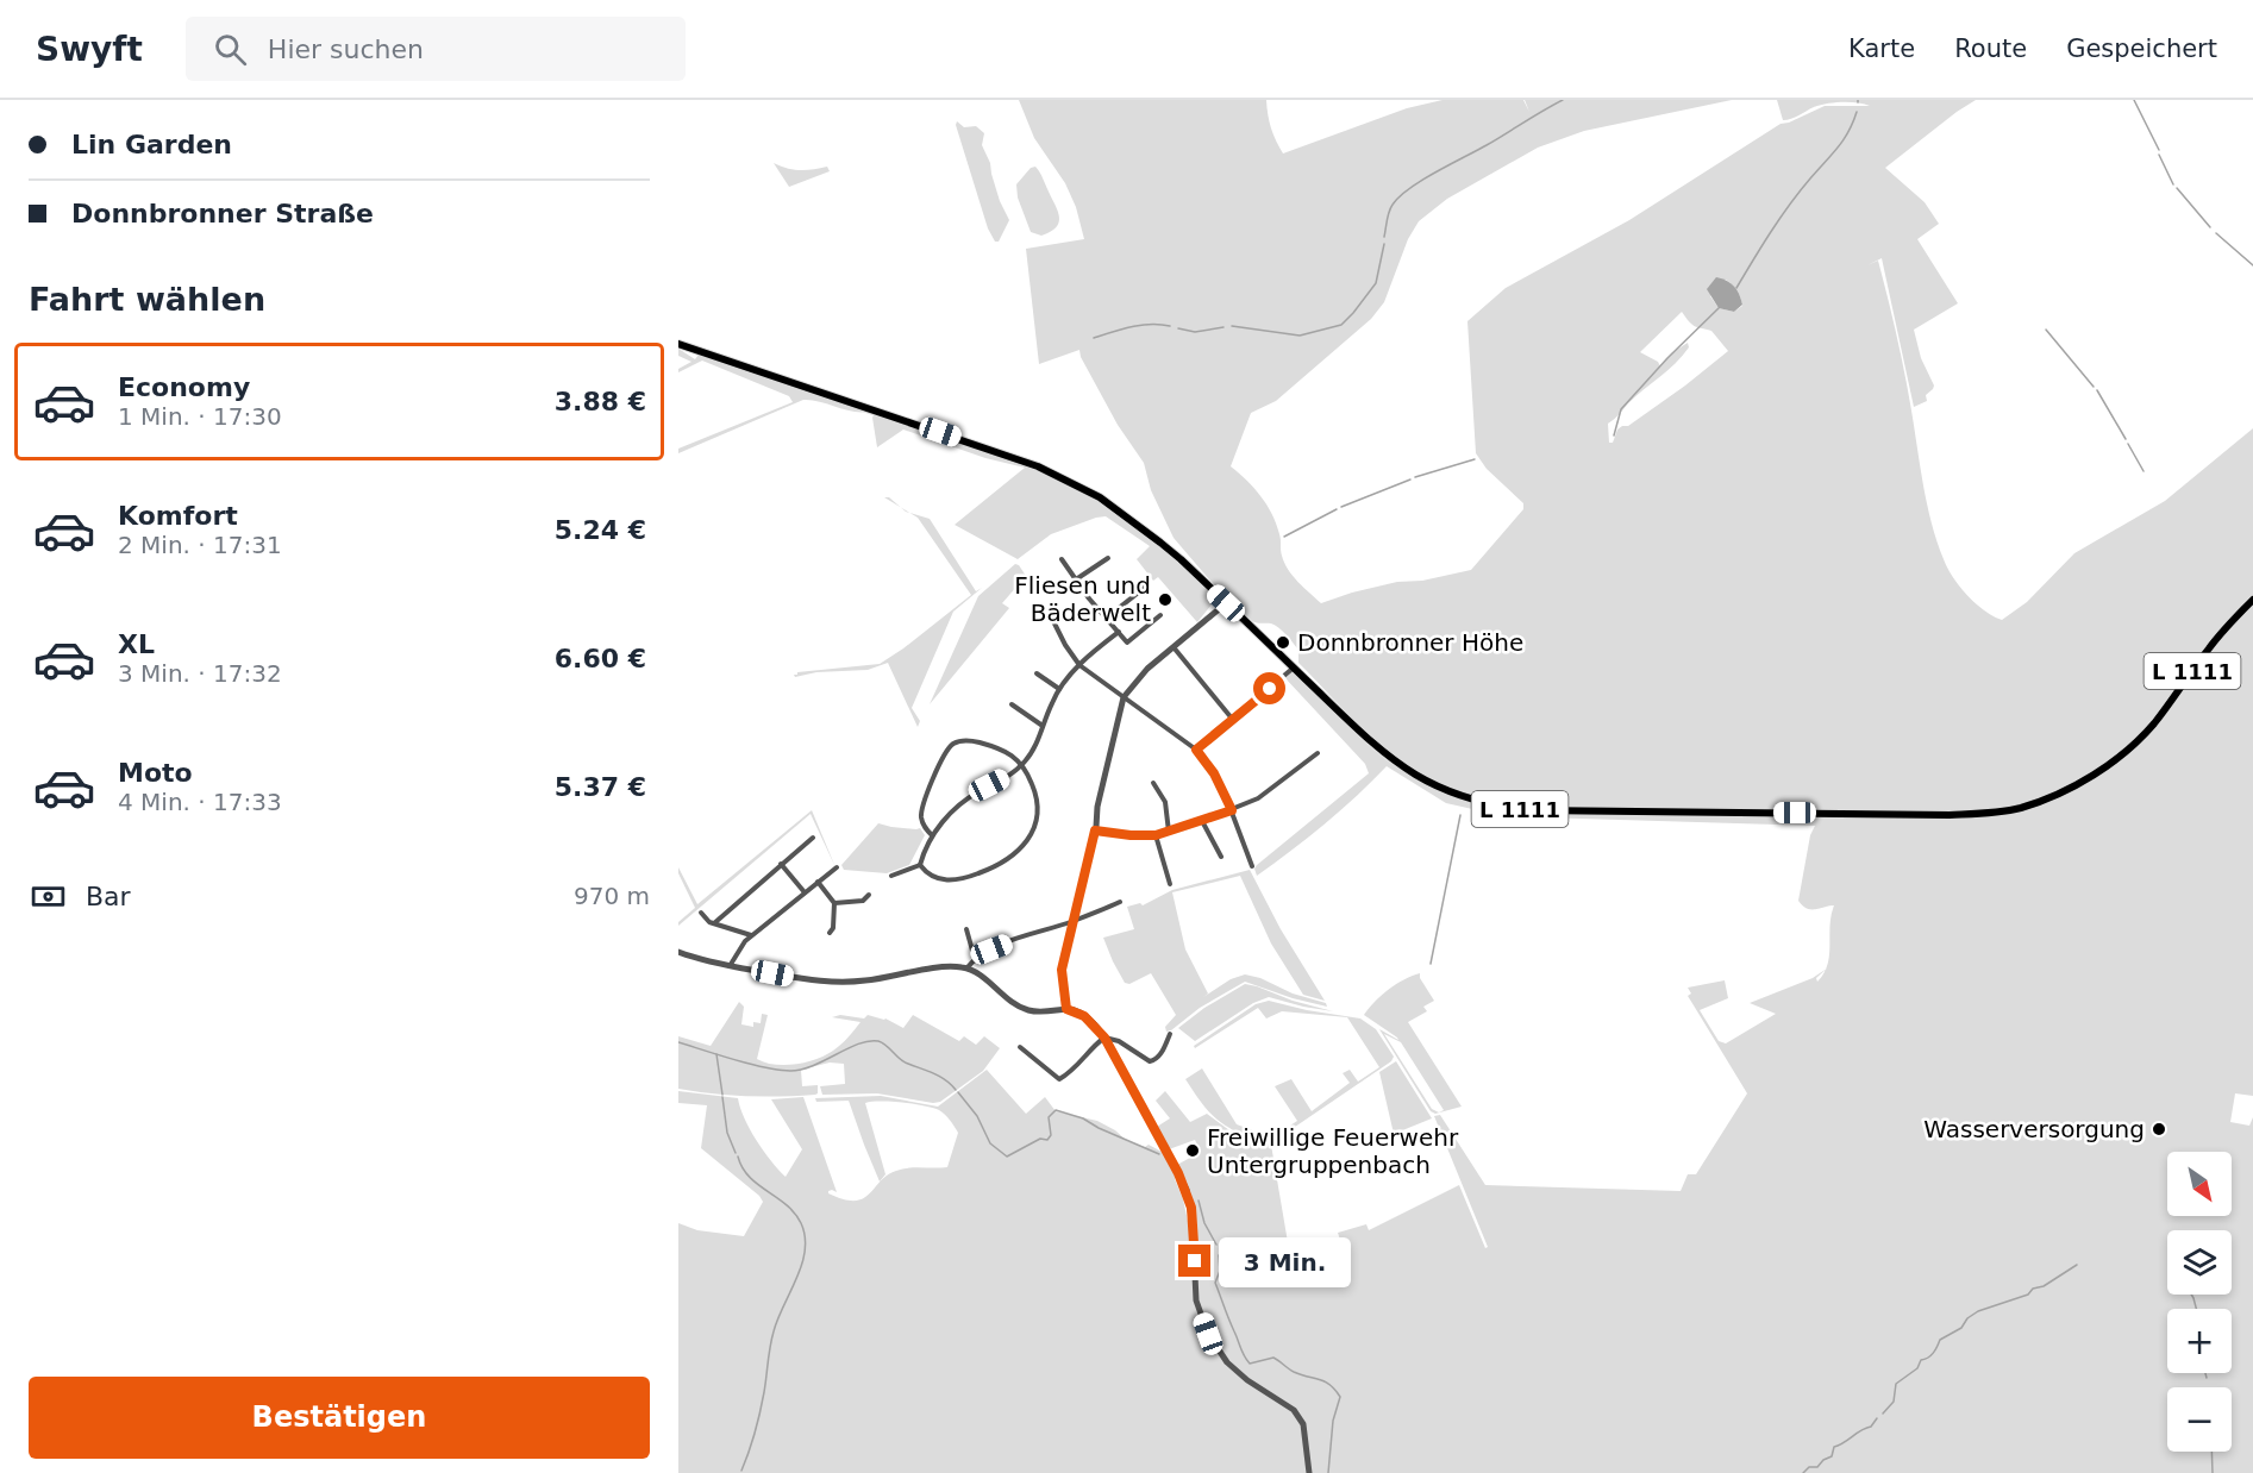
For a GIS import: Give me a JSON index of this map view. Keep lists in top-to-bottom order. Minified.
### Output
{"streets":{"main road":["L 1111"]},"places":["Fliesen und Bäderwelt","Donnbronner Höhe","Wasserversorgung","Freiwillige Feuerwehr Untergruppenbach"],"north":"bottom right","page":{"header":"Swyft","search":"Hier suchen","nav":["Karte","Route","Gespeichert"],"banner":["Lin Garden","Donnbronner Straße"],"heading":"Fahrt wählen","list":[{"name":"Economy","note":"1 Min. · 17:30","value":"3.88 €"},{"name":"Komfort","note":"2 Min. · 17:31","value":"5.24 €"},{"name":"XL","note":"3 Min. · 17:32","value":"6.60 €"},{"name":"Moto","note":"4 Min. · 17:33","value":"5.37 €"}],"pay":["Bar","970 m"],"map_buttons":["+","−"],"bubble":"3 Min.","buttons":"Bestätigen"}}
